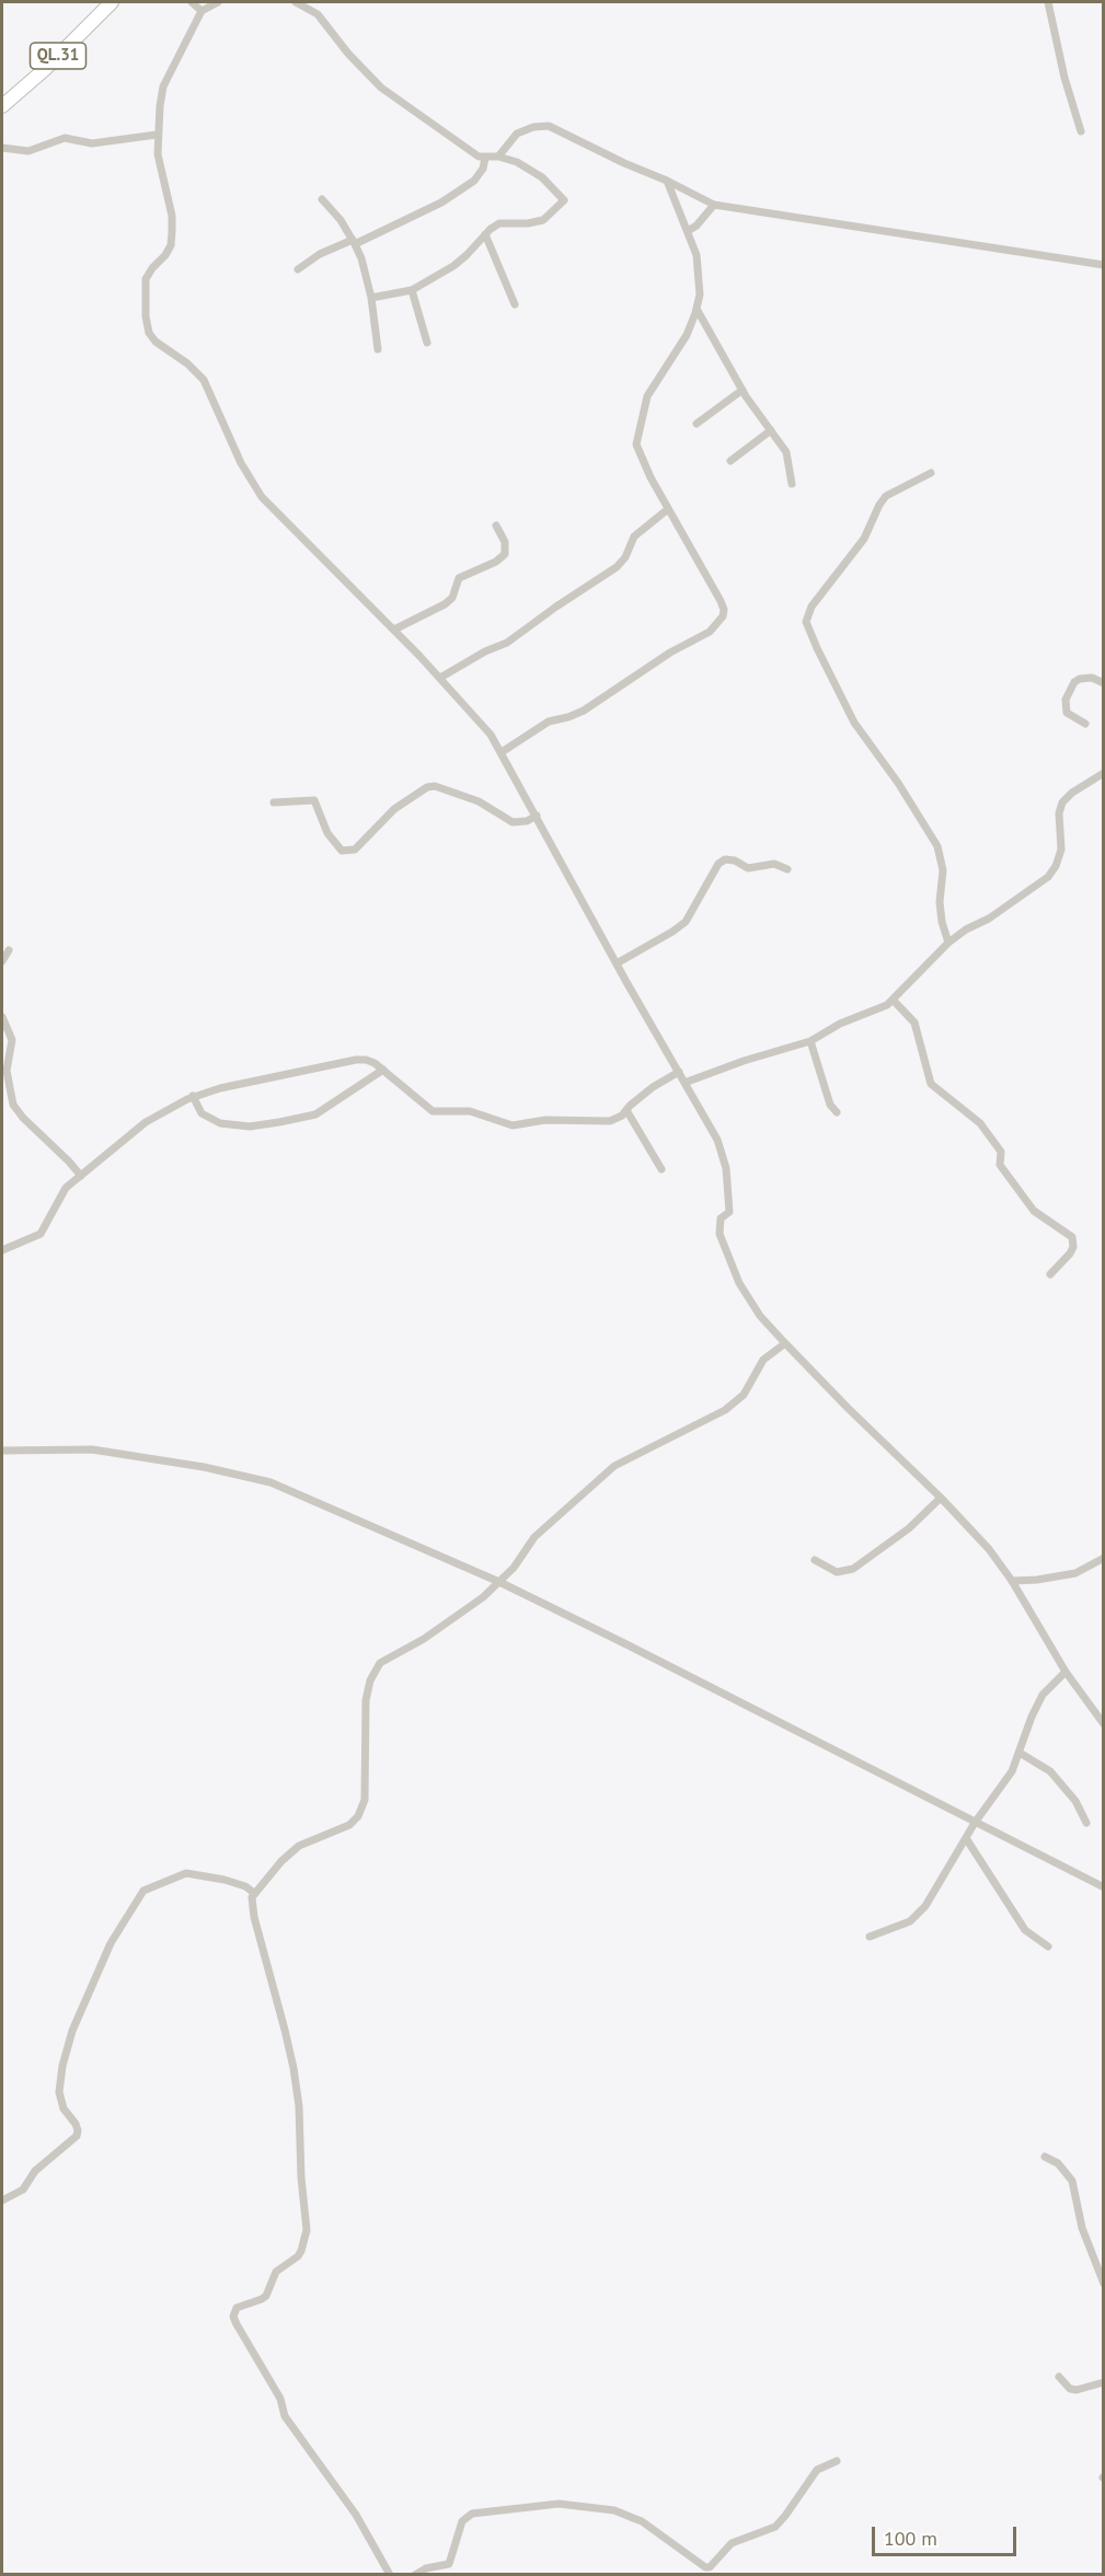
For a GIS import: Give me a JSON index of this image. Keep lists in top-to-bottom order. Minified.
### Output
{"streets":{"highway":["QL.31"]},"scale_bar":"100 m"}
